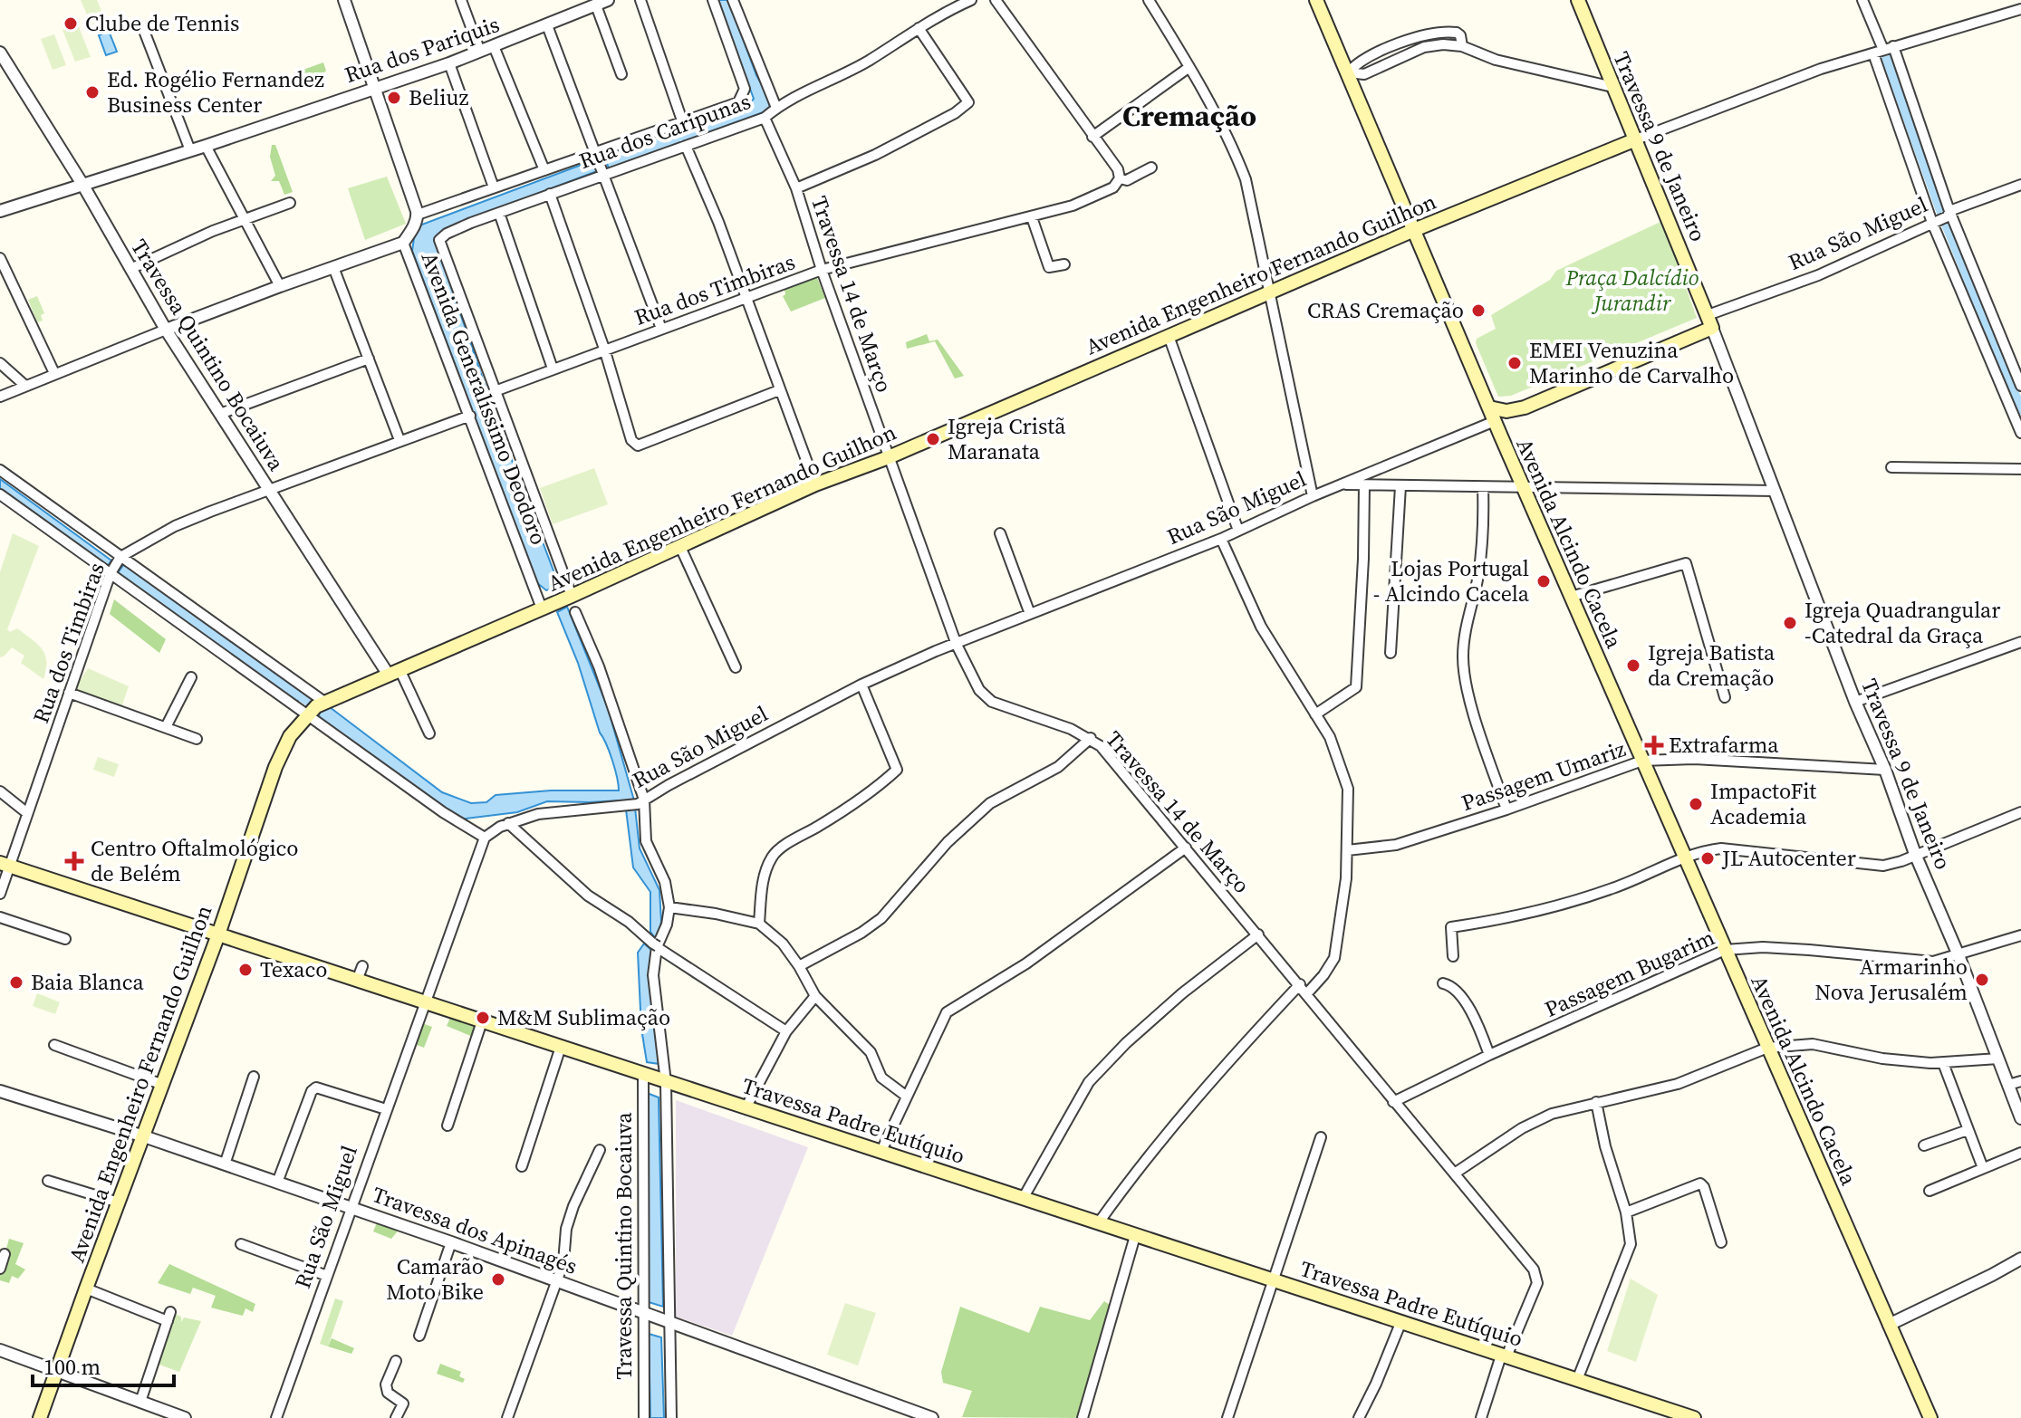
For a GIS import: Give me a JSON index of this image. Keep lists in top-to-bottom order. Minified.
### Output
{"streets":{"main road":["Travessa 9 de Janeiro","Rua São Miguel","Avenida Engenheiro Fernando Guilhon","Avenida Alcindo Cacela","Travessa Padre Eutíquio"],"street":["Rua dos Pariquis","Rua dos Caripunas","Rua dos Timbiras","Travessa 14 de Março","Travessa Quintino Bocaiuva","Avenida Generalíssimo Deodoro","Passagem Umariz","Passagem Bugarim","Travessa dos Apinagés"]},"crossings":[["Rua dos Pariquis","Travessa Quintino Bocaiuva"],["Rua dos Caripunas","Travessa 14 de Março"],["Rua dos Caripunas","Avenida Generalíssimo Deodoro"],["Travessa 9 de Janeiro","Rua São Miguel"],["Travessa 9 de Janeiro","Avenida Engenheiro Fernando Guilhon"],["Travessa 9 de Janeiro","Passagem Umariz"],["Travessa 9 de Janeiro","Passagem Bugarim"],["Rua São Miguel","Travessa 14 de Março"],["Rua São Miguel","Avenida Alcindo Cacela"],["Rua São Miguel","Travessa Padre Eutíquio"],["Rua São Miguel","Travessa dos Apinagés"],["Avenida Engenheiro Fernando Guilhon","Travessa 14 de Março"],["Avenida Engenheiro Fernando Guilhon","Travessa Quintino Bocaiuva"],["Avenida Engenheiro Fernando Guilhon","Avenida Generalíssimo Deodoro"],["Avenida Engenheiro Fernando Guilhon","Avenida Alcindo Cacela"],["Avenida Engenheiro Fernando Guilhon","Travessa Padre Eutíquio"],["Avenida Engenheiro Fernando Guilhon","Travessa dos Apinagés"],["Rua dos Timbiras","Travessa 14 de Março"],["Rua dos Timbiras","Travessa Quintino Bocaiuva"],["Rua dos Timbiras","Avenida Generalíssimo Deodoro"],["Rua dos Timbiras","Travessa Padre Eutíquio"],["Travessa 14 de Março","Passagem Bugarim"],["Travessa 14 de Março","Travessa Padre Eutíquio"],["Travessa Quintino Bocaiuva","Travessa Padre Eutíquio"],["Travessa Quintino Bocaiuva","Travessa dos Apinagés"],["Avenida Alcindo Cacela","Passagem Umariz"],["Avenida Alcindo Cacela","Passagem Bugarim"]],"districts":["Cremação"],"parks":["Praça Dalcídio Jurandir"],"places":{"other":["Clube de Tennis","Ed. Rogélio Fernandez Business Center","Beliuz","CRAS Cremação","EMEI Venuzina Marinho de Carvalho","Igreja Cristã Maranata","Lojas Portugal - Alcindo Cacela","Igreja Quadrangular -Catedral da Graça","Igreja Batista da Cremação","ImpactoFit Academia","JL Autocenter","Texaco","Armarinho Nova Jerusalém","Baia Blanca","M&M Sublimação","Camarão Moto Bike"],"health":["Extrafarma","Centro Oftalmológico de Belém"]},"scale_bar":"100 m"}
